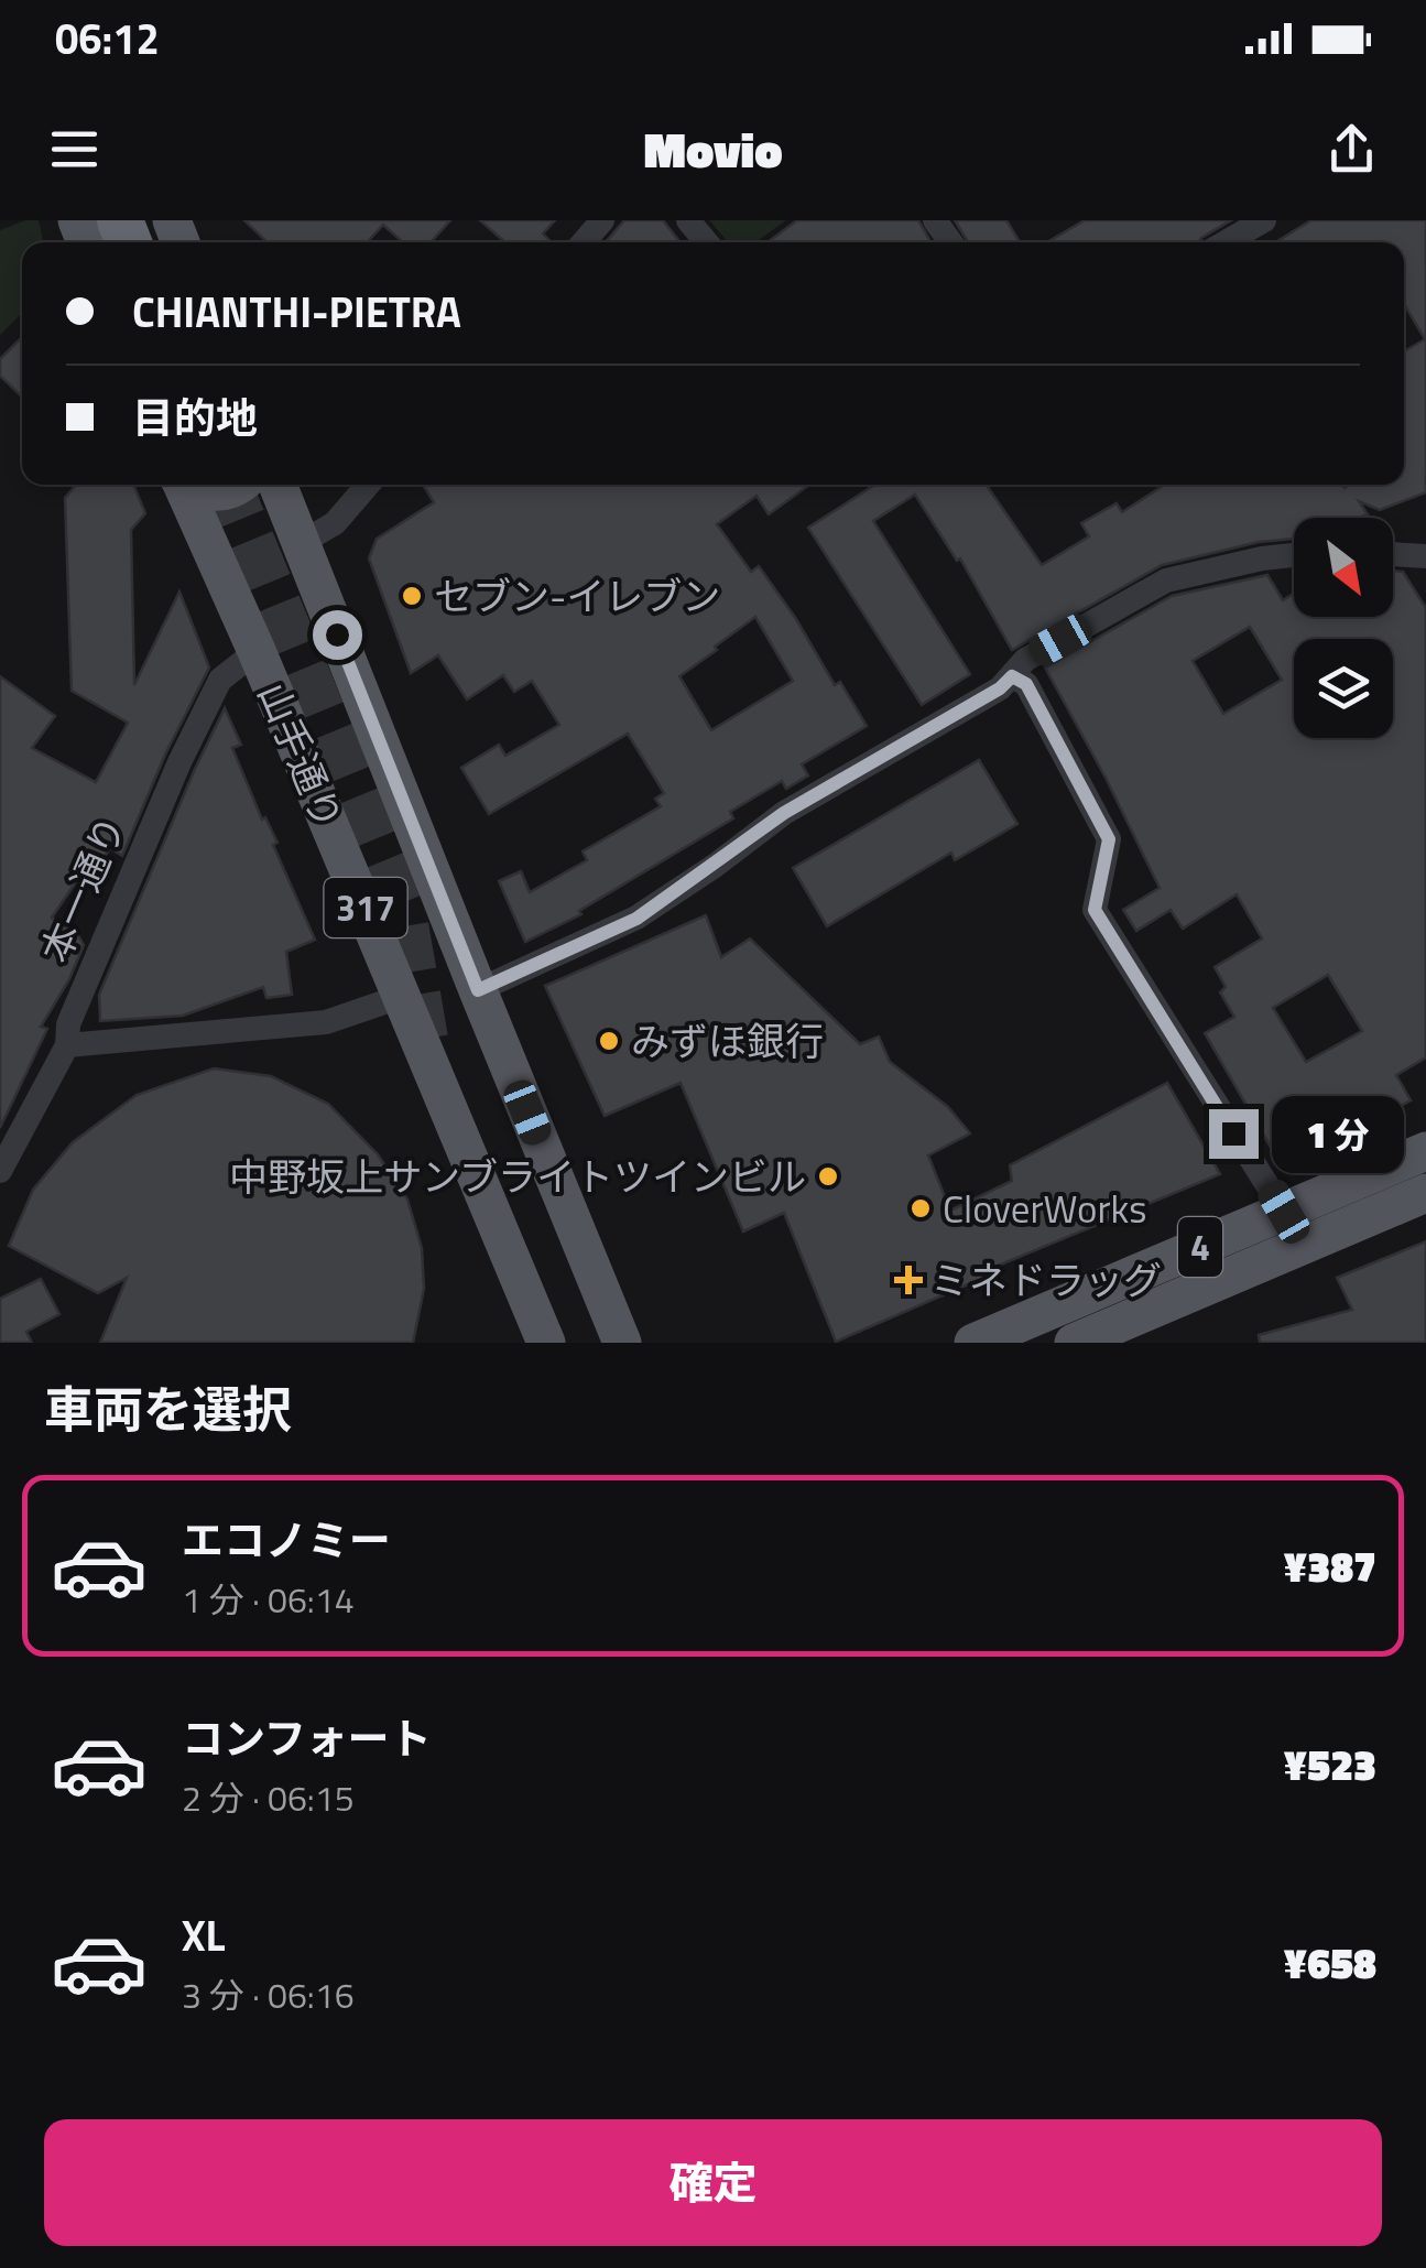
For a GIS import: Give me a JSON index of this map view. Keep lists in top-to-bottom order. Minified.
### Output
{"streets":{"main road":["山手通り","317","4"],"street":["本一通り"]},"crossings":[["山手通り","本一通り"]],"places":{"other":["セブン-イレブン","みずほ銀行","中野坂上サンブライトツインビル","CloverWorks"],"health":["ミネドラッグ"]},"north":"bottom right","page":{"status":"06:12","header":"Movio","banner":["CHIANTHI-PIETRA","目的地"],"bubble":"1 分","heading":"車両を選択","list":[{"name":"エコノミー","note":"1 分 · 06:14","value":"¥387"},{"name":"コンフォート","note":"2 分 · 06:15","value":"¥523"},{"name":"XL","note":"3 分 · 06:16","value":"¥658"}],"buttons":"確定"}}
